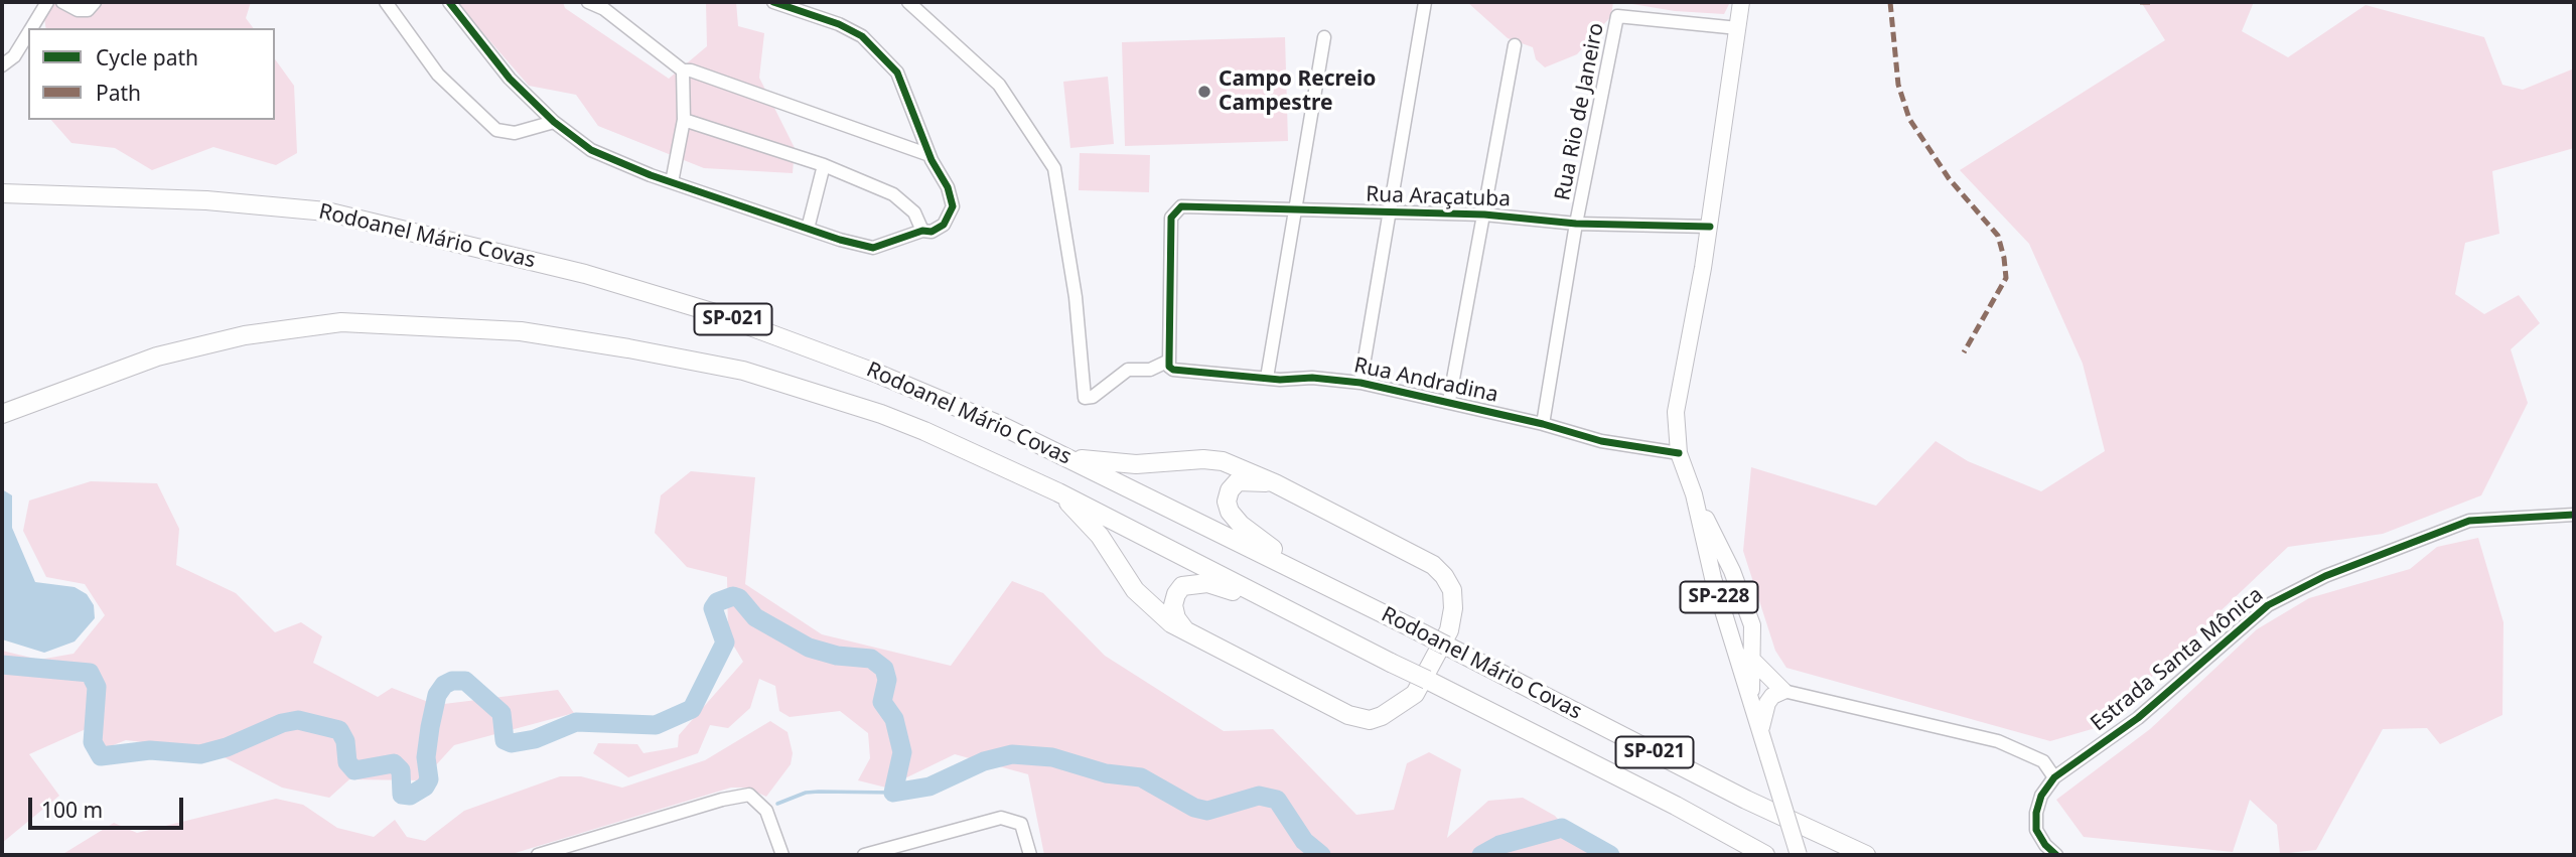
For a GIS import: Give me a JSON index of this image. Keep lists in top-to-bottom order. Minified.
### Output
{"streets":{"highway":["Rodoanel Mário Covas","SP-021"],"main road":["SP-228"],"street":["Rua Rio de Janeiro","Rua Araçatuba","Rua Andradina","Estrada Santa Mônica"]},"crossings":[["Rua Rio de Janeiro","Rua Araçatuba"],["Rua Rio de Janeiro","Rua Andradina"],["Rua Rio de Janeiro","SP-228"],["Rua Araçatuba","Rua Andradina"],["Rua Araçatuba","SP-228"],["Rua Andradina","SP-228"]],"places":["Campo Recreio Campestre"],"legend":["Cycle path","Path"],"scale_bar":"100 m"}
